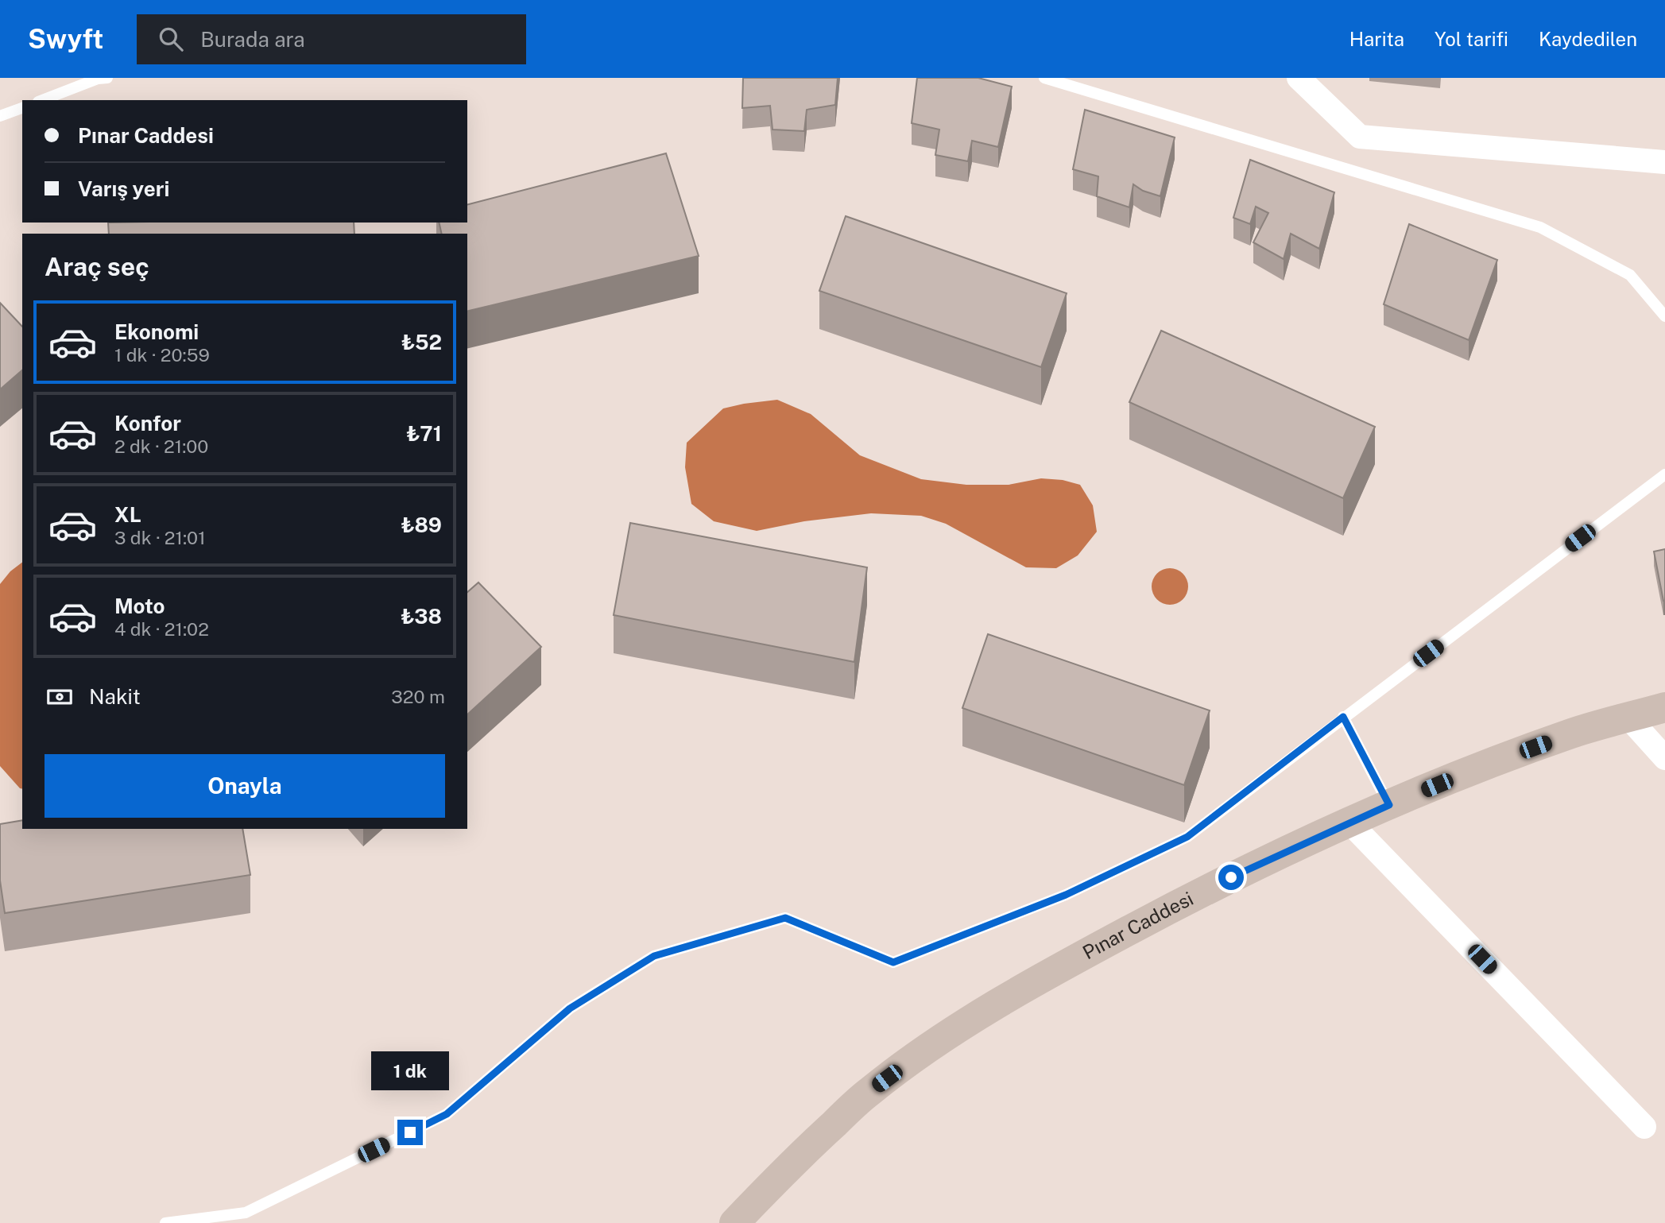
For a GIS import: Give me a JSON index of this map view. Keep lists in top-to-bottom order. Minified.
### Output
{"streets":{"street":["Pınar Caddesi"]},"page":{"header":"Swyft","search":"Burada ara","nav":["Harita","Yol tarifi","Kaydedilen"],"banner":["Pınar Caddesi","Varış yeri"],"heading":"Araç seç","list":[{"name":"Ekonomi","note":"1 dk · 20:59","value":"₺52"},{"name":"Konfor","note":"2 dk · 21:00","value":"₺71"},{"name":"XL","note":"3 dk · 21:01","value":"₺89"},{"name":"Moto","note":"4 dk · 21:02","value":"₺38"}],"pay":["Nakit","320 m"],"buttons":"Onayla","bubble":"1 dk"}}
